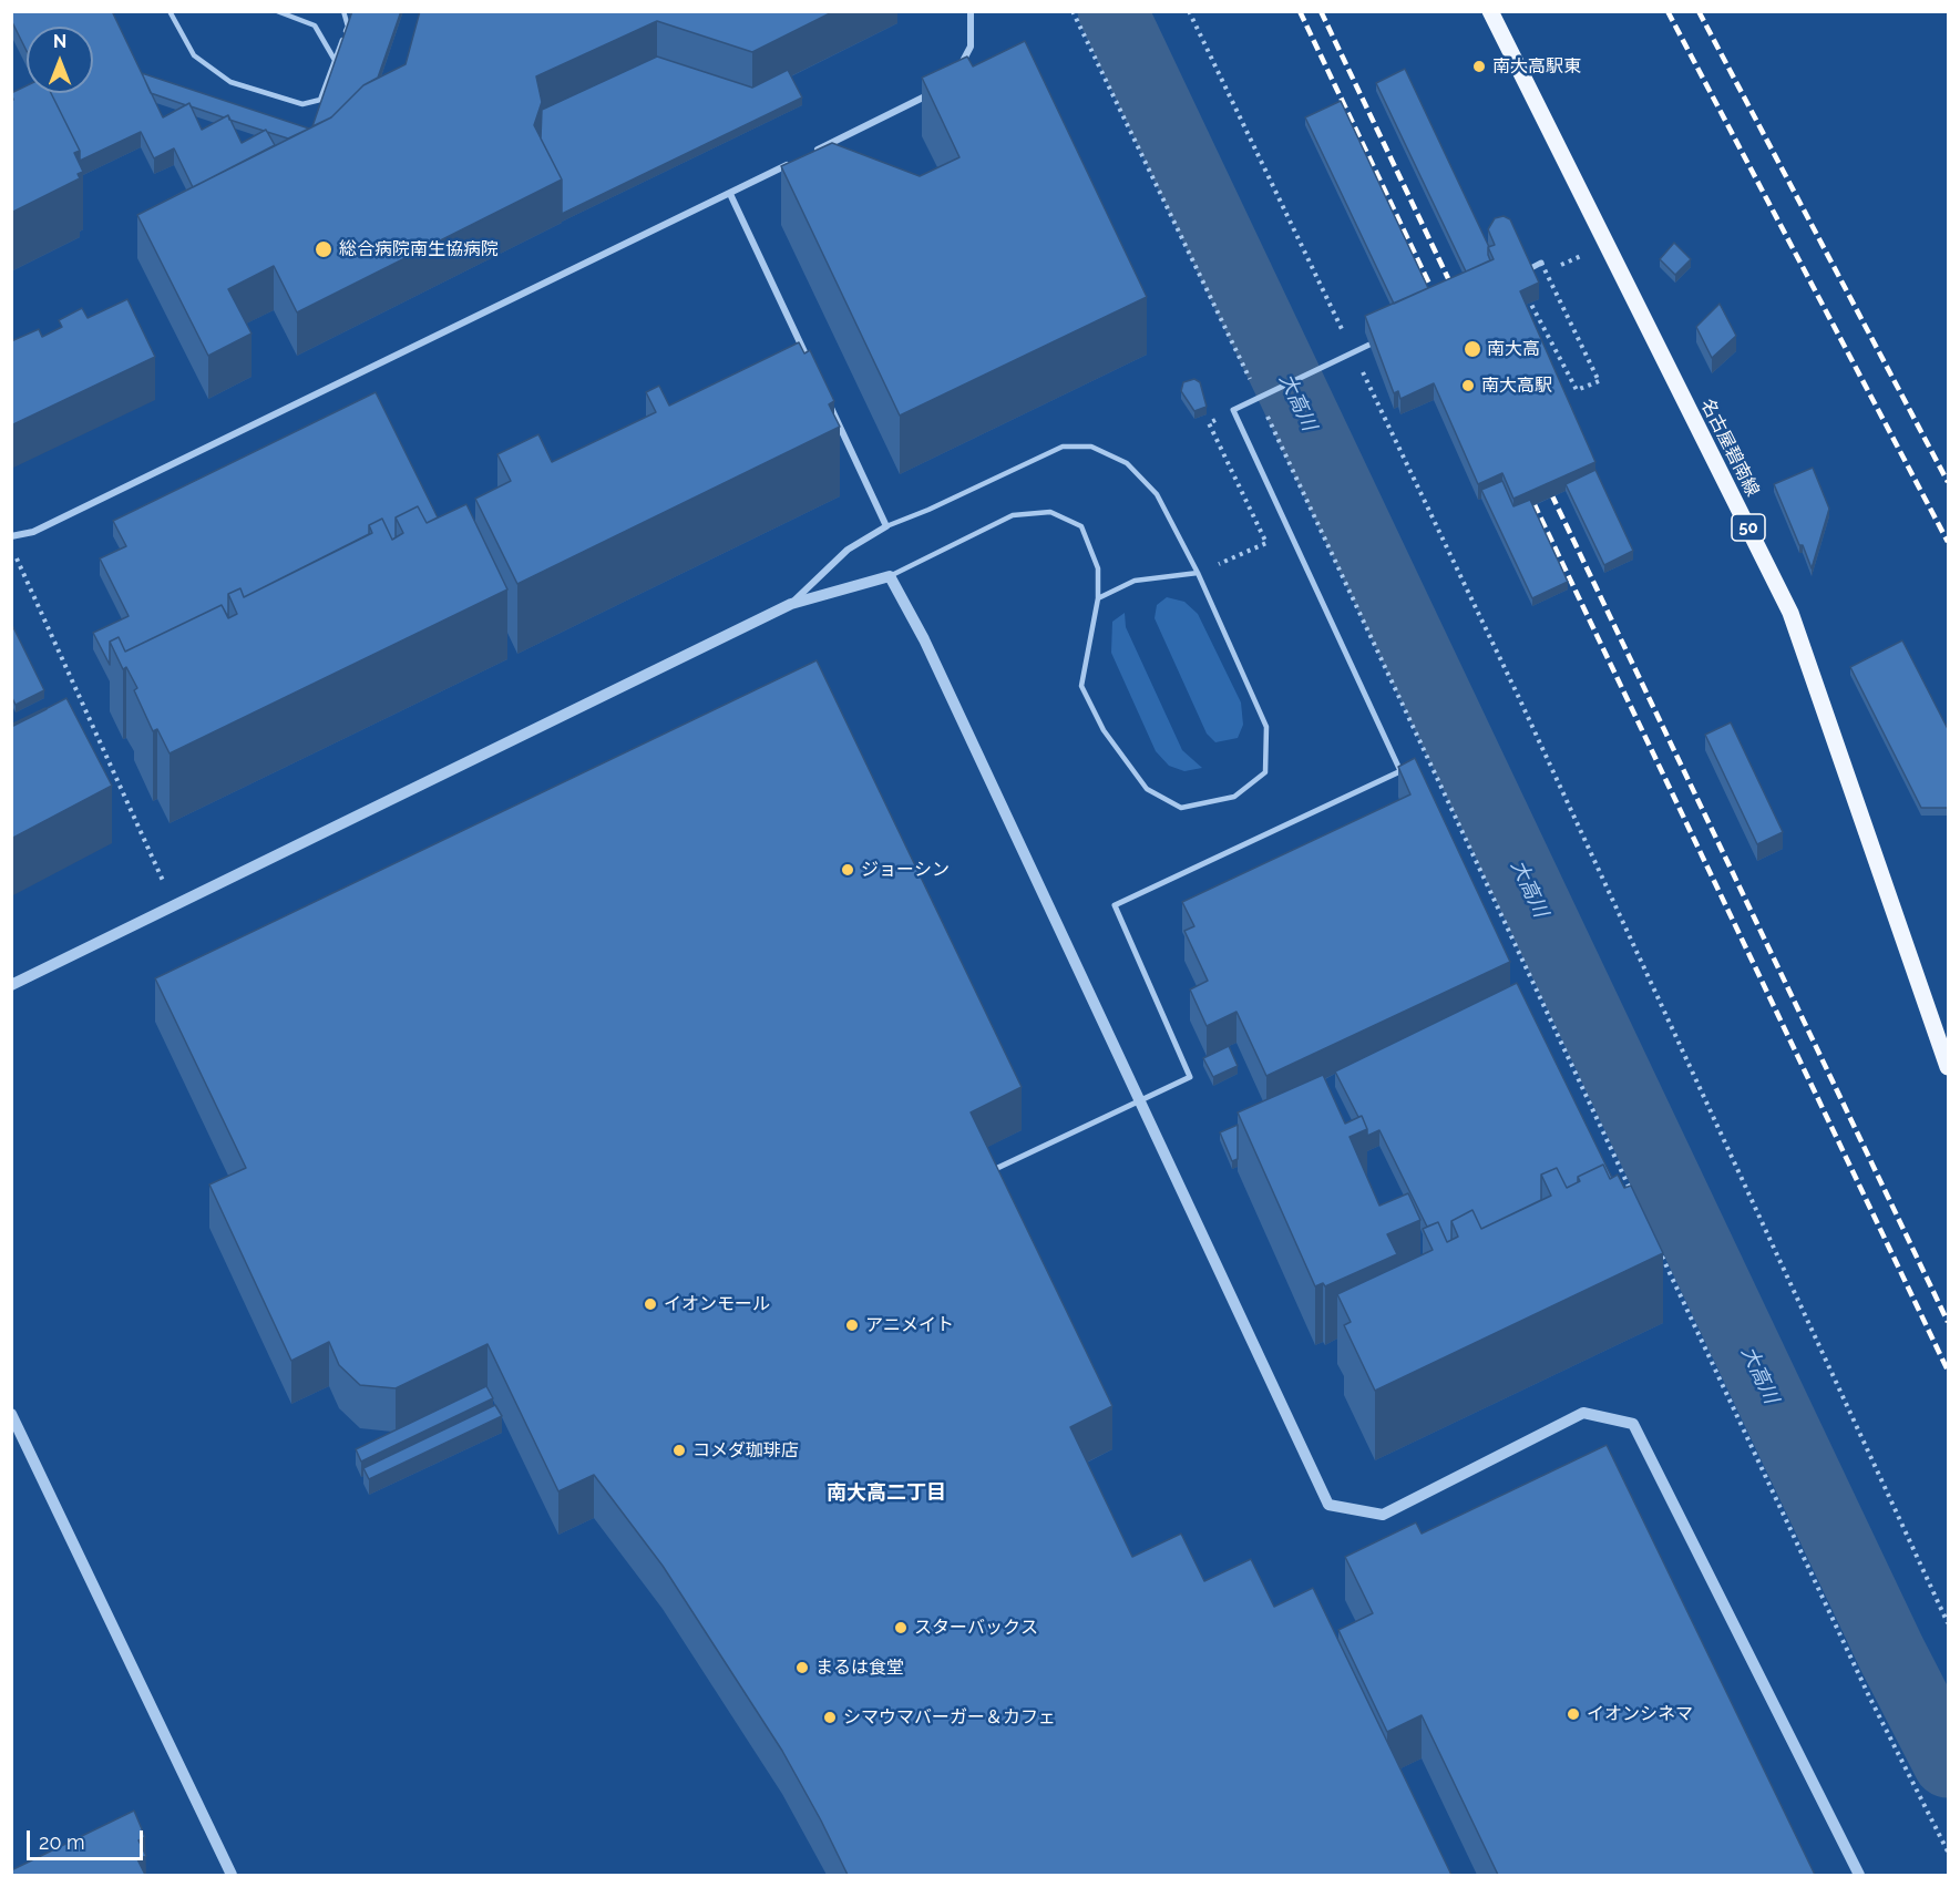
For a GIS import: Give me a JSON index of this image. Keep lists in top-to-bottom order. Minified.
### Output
{"streets":{"main road":["名古屋碧南線","50"]},"districts":["南大高二丁目"],"water":["大高川"],"places":["南大高駅東","総合病院南生協病院","南大高","南大高駅","ジョーシン","イオンモール","アニメイト","コメダ珈琲店","スターバックス","まるは食堂","イオンシネマ","シマウマバーガー＆カフェ"],"scale_bar":"20 m","north":"top"}
